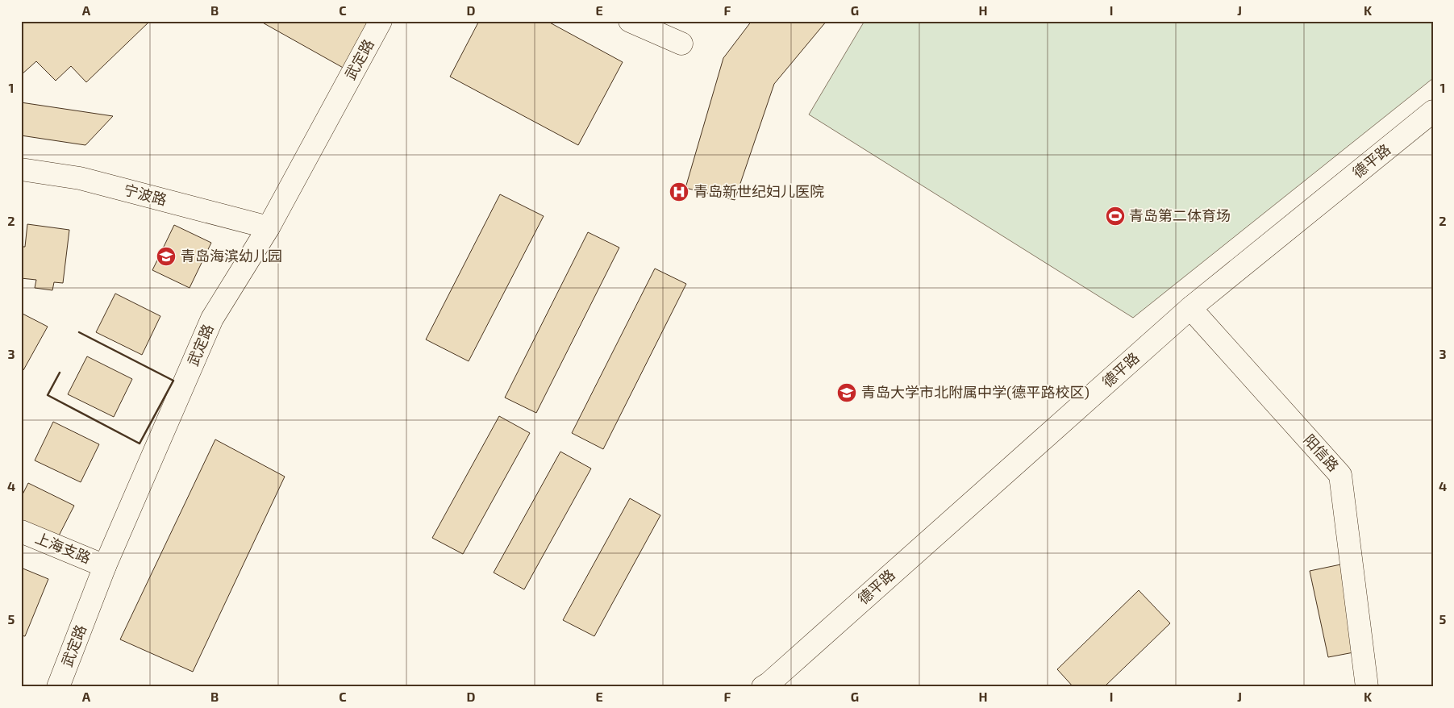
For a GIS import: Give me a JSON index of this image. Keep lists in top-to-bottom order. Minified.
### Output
{"streets":{"street":["武定路","德平路","宁波路","阳信路","上海支路"]},"crossings":[["武定路","宁波路"],["武定路","上海支路"],["德平路","阳信路"]],"places":{"hospital":["青岛新世纪妇儿医院"],"sports":["青岛第二体育场"],"school or university":["青岛海滨幼儿园","青岛大学市北附属中学(德平路校区)"]},"grid":{"columns":["A","B","C","D","E","F","G","H","I","J","K"],"rows":["1","2","3","4","5"]}}
